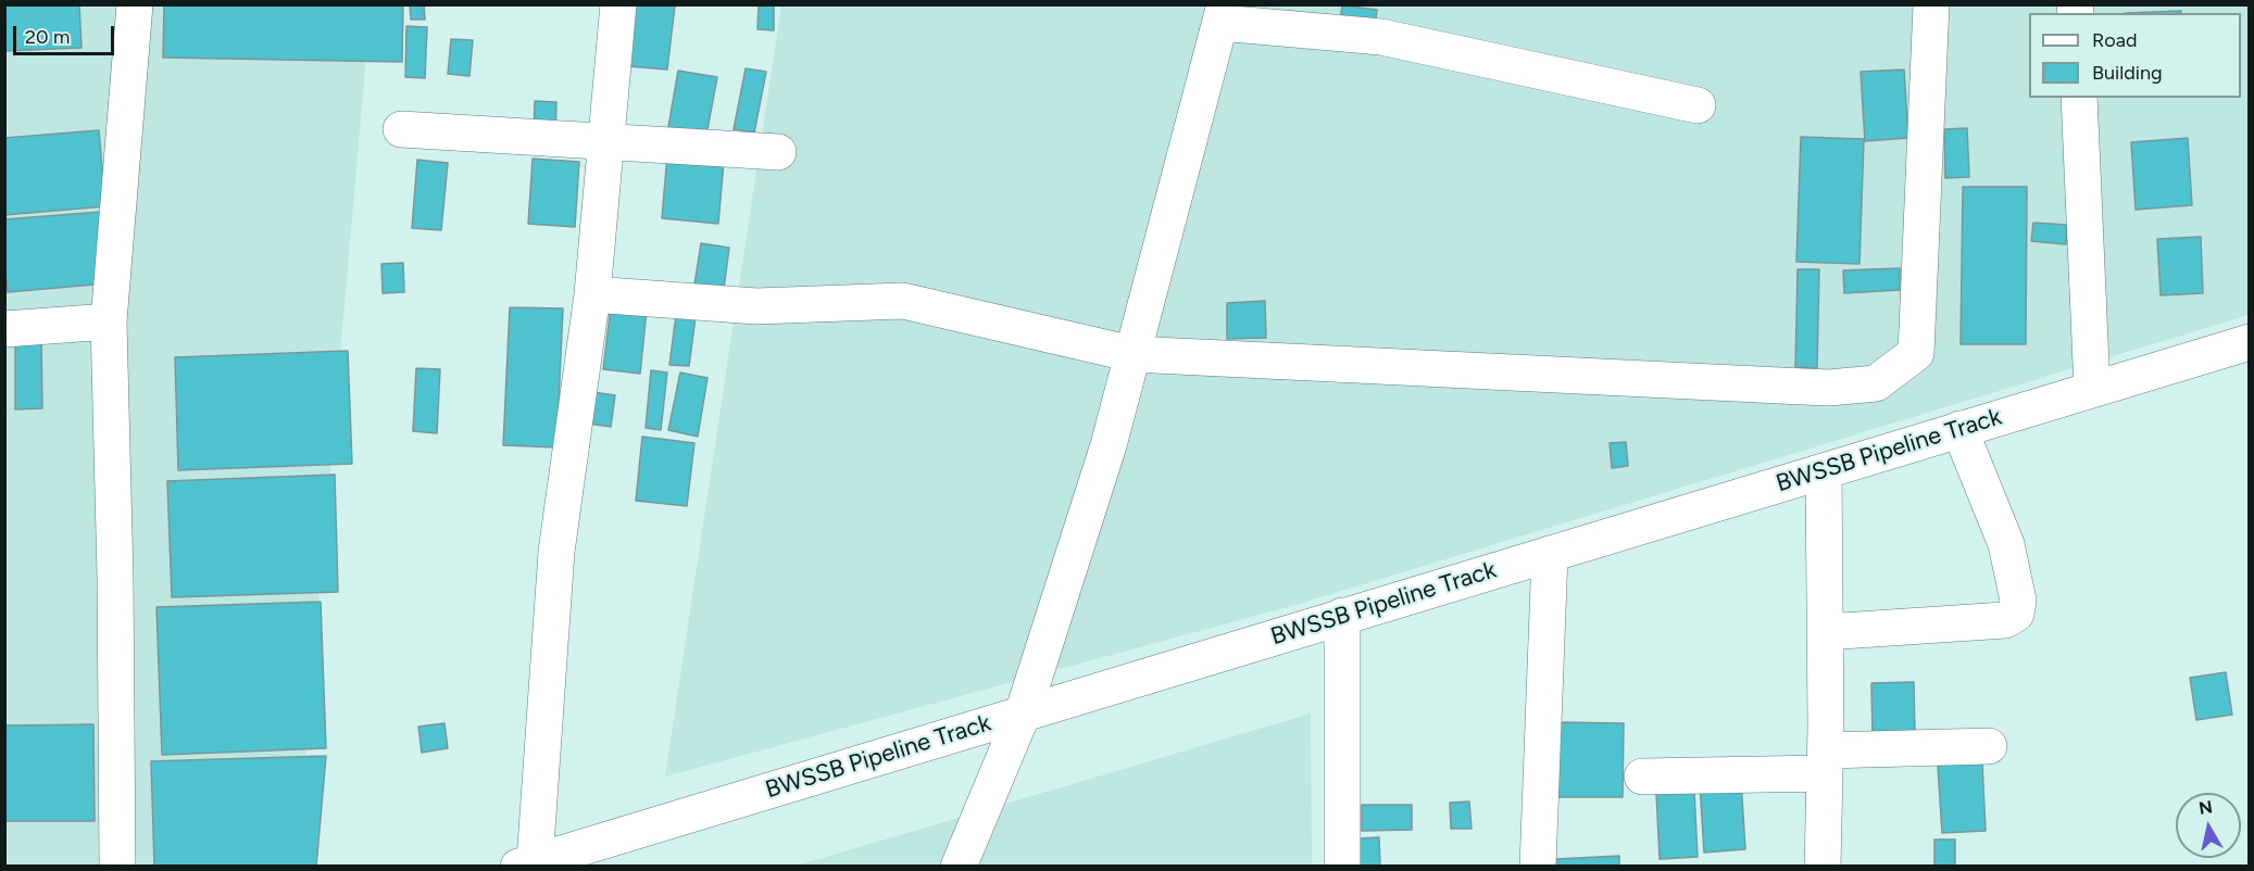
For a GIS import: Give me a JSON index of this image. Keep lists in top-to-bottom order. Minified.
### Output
{"streets":{"street":["BWSSB Pipeline Track"]},"legend":["Road","Building"],"scale_bar":"20 m","north":"top"}
